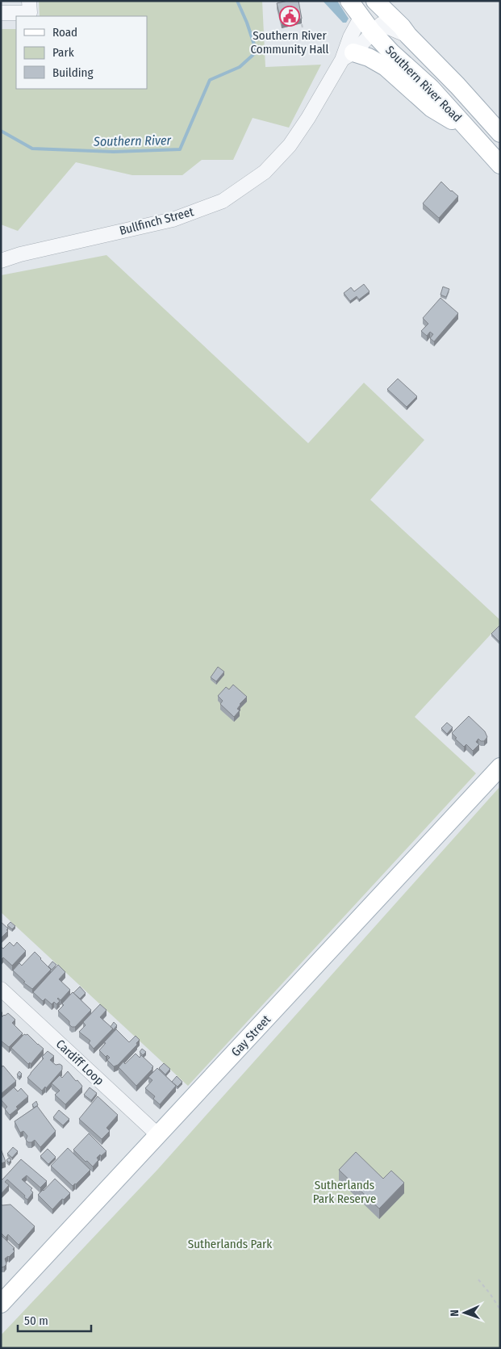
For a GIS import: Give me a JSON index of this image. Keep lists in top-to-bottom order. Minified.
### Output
{"streets":{"main road":["Southern River Road","Gay Street"],"street":["Bullfinch Street","Cardiff Loop"]},"crossings":[["Southern River Road","Bullfinch Street"],["Gay Street","Cardiff Loop"]],"water":["Southern River"],"parks":["Sutherlands Park Reserve","Sutherlands Park"],"places":{"public building":["Southern River Community Hall"]},"legend":["Road","Park","Building"],"scale_bar":"50 m","north":"left"}
